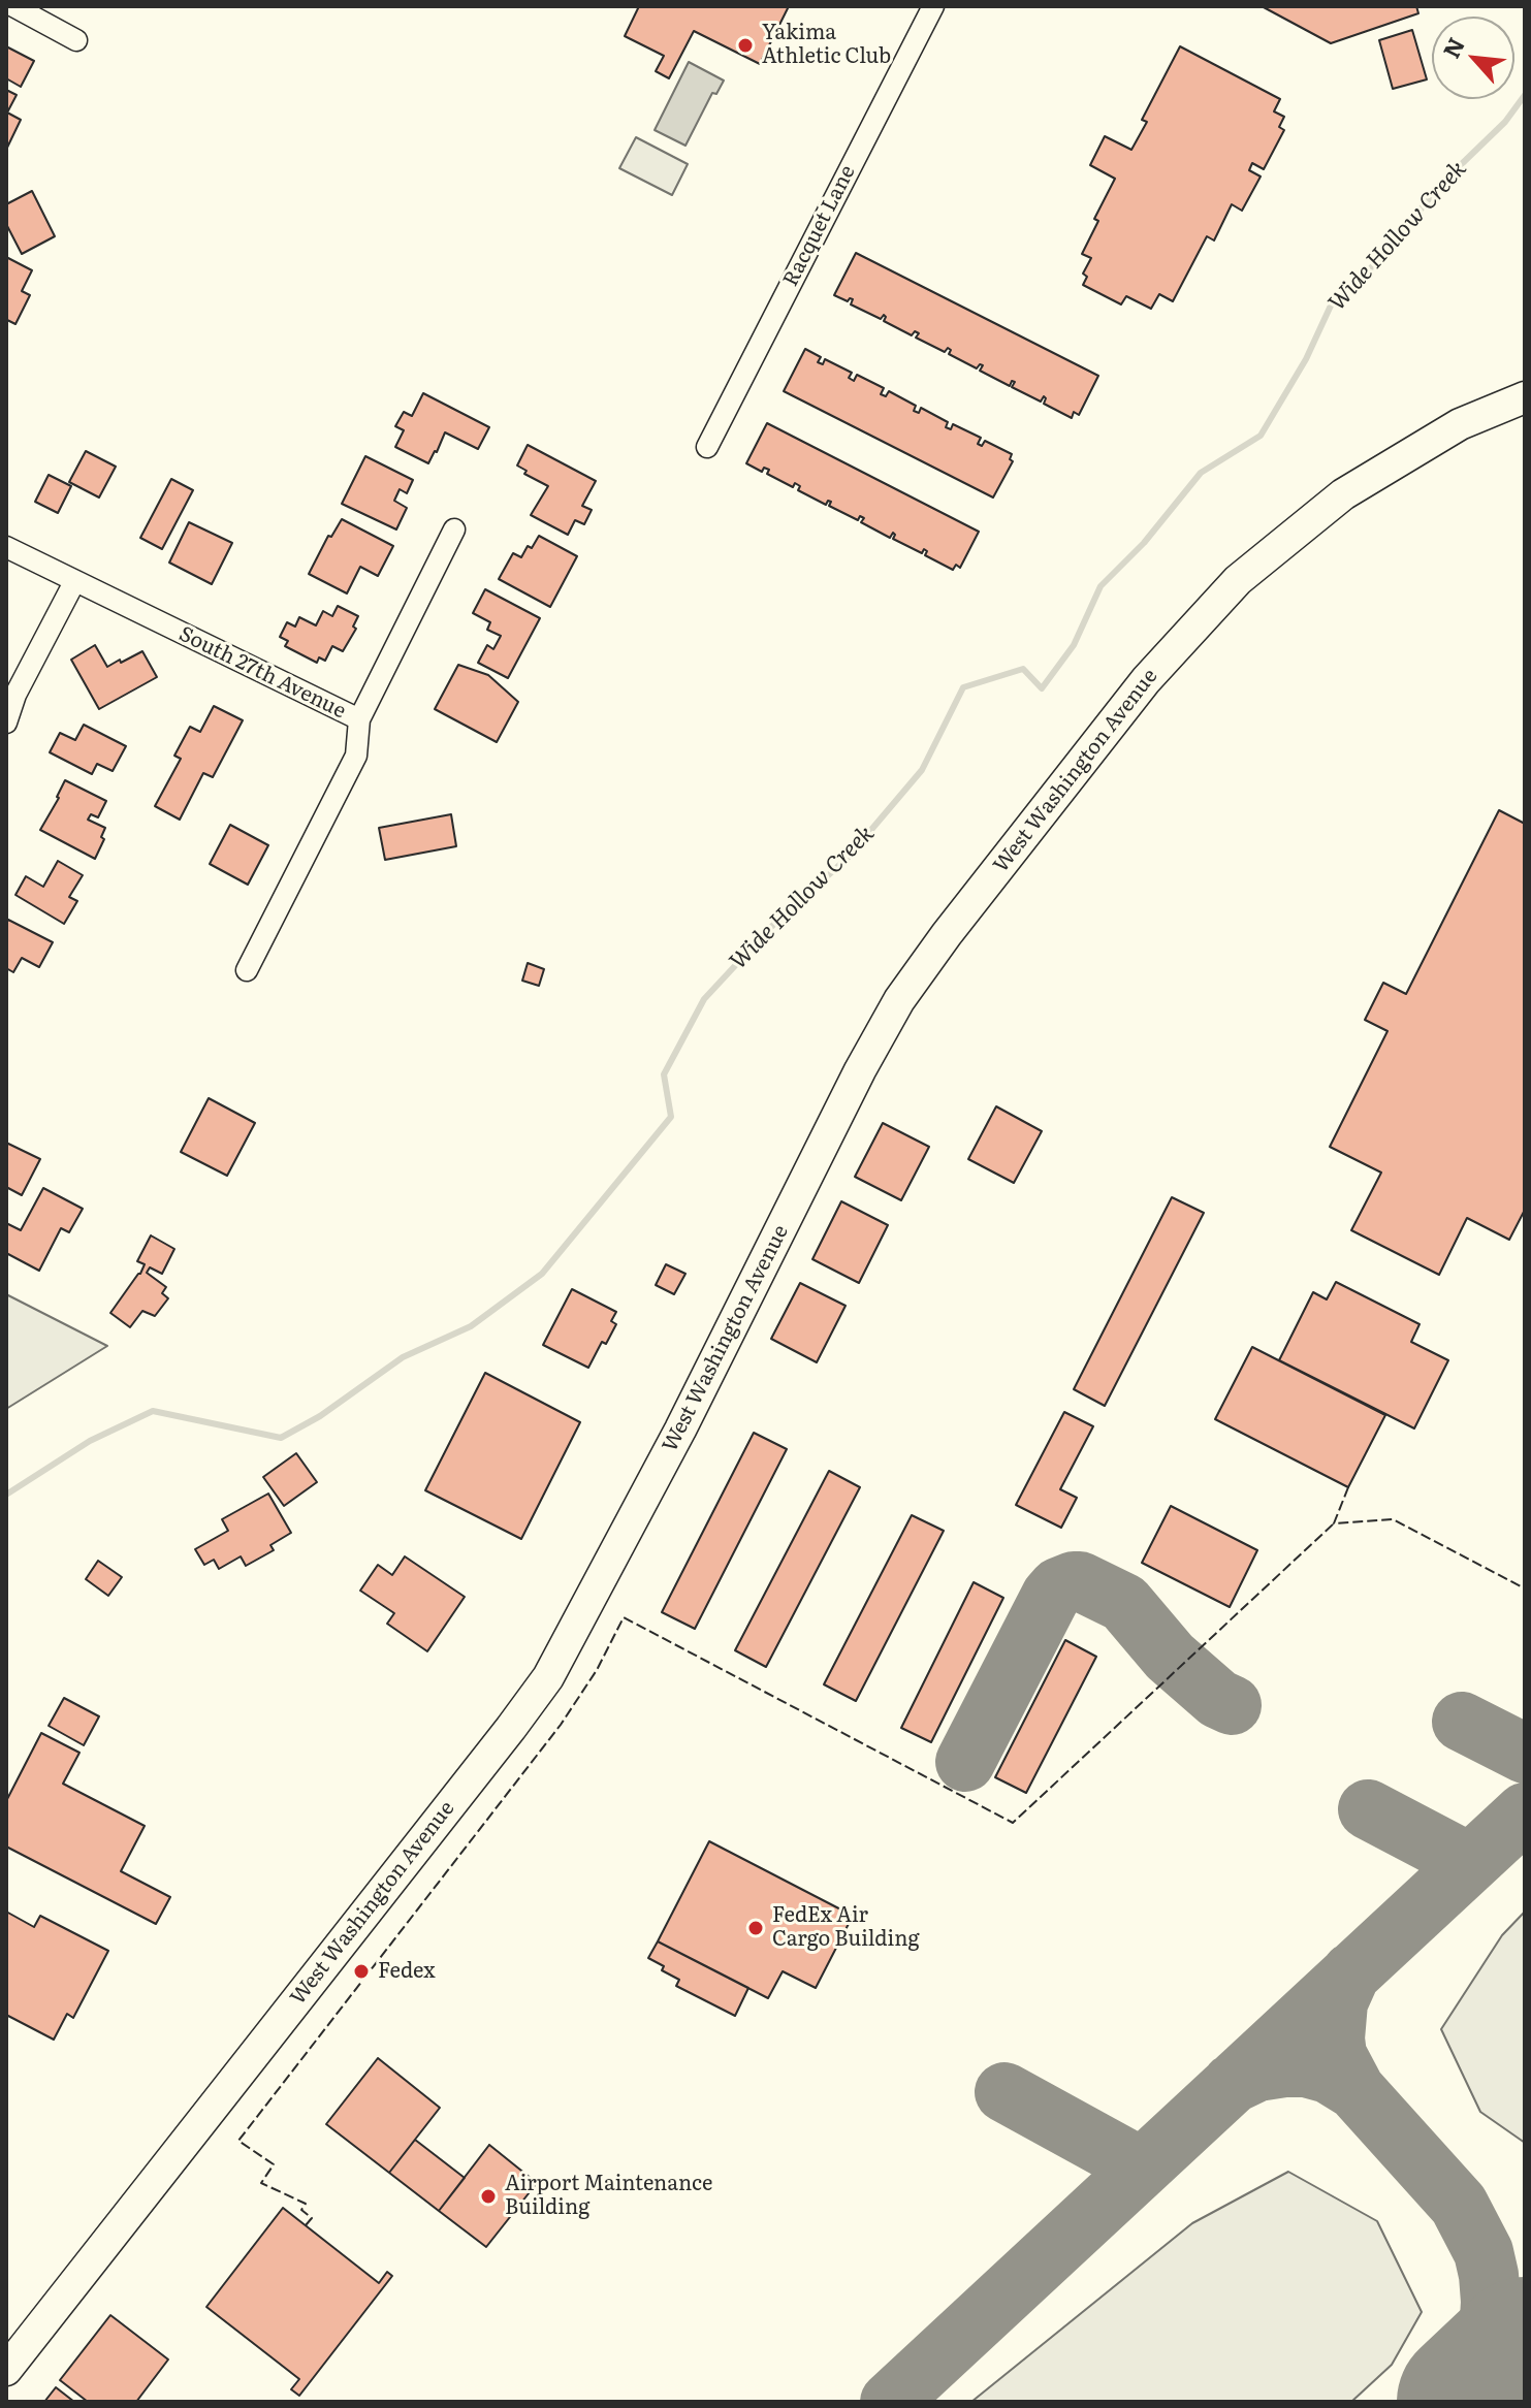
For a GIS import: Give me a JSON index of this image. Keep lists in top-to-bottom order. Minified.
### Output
{"streets":{"main road":["West Washington Avenue"],"street":["Racquet Lane","South 27th Avenue"]},"water":["Wide Hollow Creek"],"places":["Yakima Athletic Club","FedEx Air Cargo Building","Fedex","Airport Maintenance Building"],"north":"top left"}
